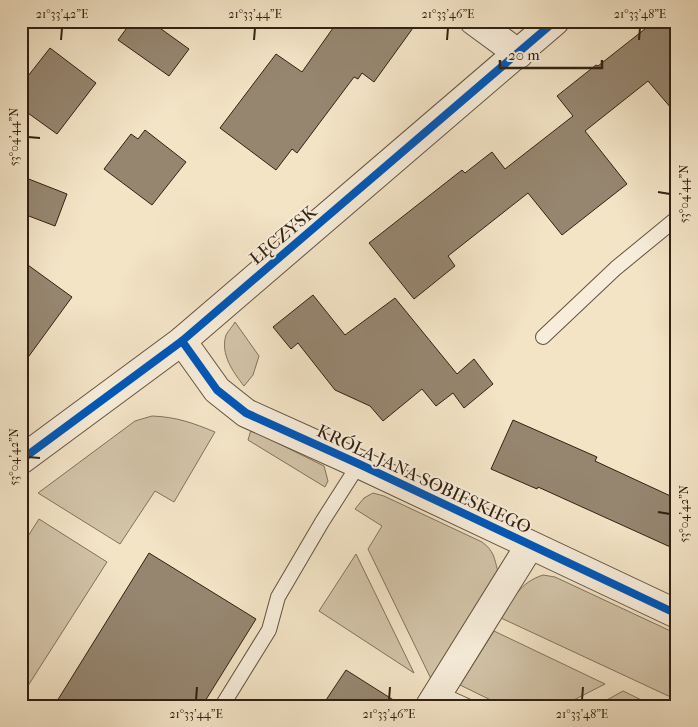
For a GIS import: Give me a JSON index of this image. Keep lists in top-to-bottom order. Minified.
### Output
{"streets":{"street":["ŁĘCZYSK","KRÓLA JANA SOBIESKIEGO"]},"crossings":[["ŁĘCZYSK","KRÓLA JANA SOBIESKIEGO"]],"scale_bar":"20 m","coordinates":["21°33'42\"E","21°33'44\"E","21°33'46\"E","21°33'48\"E","53°04'44\"N","53°04'42\"N"]}
